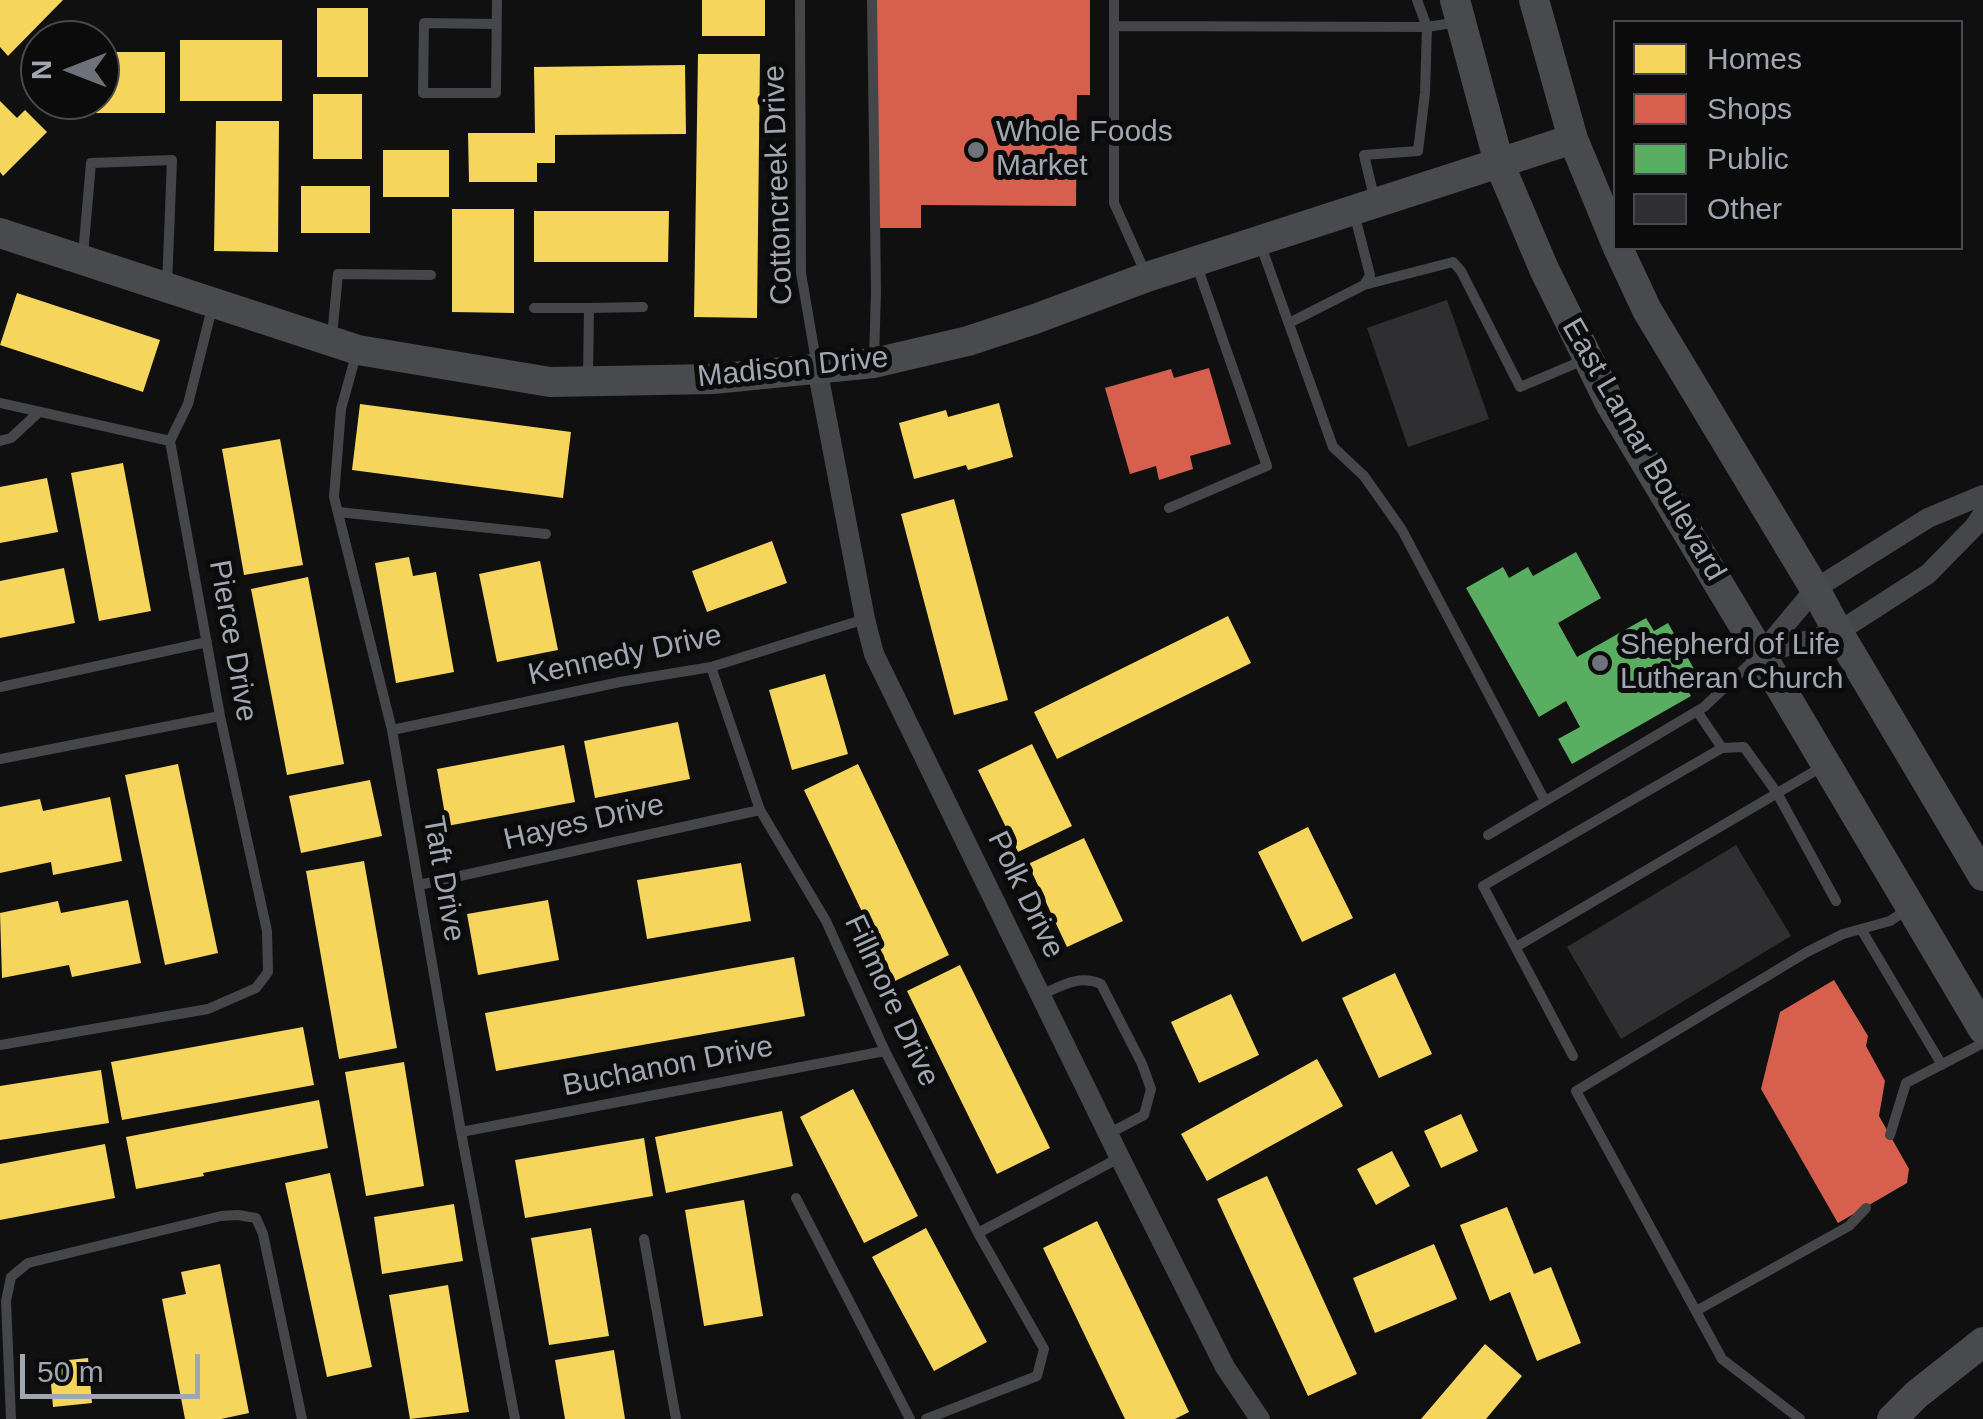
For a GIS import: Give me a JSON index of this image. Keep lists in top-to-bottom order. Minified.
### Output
{"streets":{"main road":["Madison Drive","East Lamar Boulevard"],"street":["Polk Drive"],"lane":["Cottoncreek Drive","Pierce Drive","Kennedy Drive","Hayes Drive","Taft Drive","Fillmore Drive","Buchanon Drive"]},"crossings":[["Cottoncreek Drive","Madison Drive"],["Cottoncreek Drive","Polk Drive"],["Madison Drive","East Lamar Boulevard"],["Madison Drive","Taft Drive"],["Madison Drive","Polk Drive"],["Kennedy Drive","Taft Drive"],["Kennedy Drive","Polk Drive"],["Kennedy Drive","Fillmore Drive"],["Hayes Drive","Taft Drive"],["Hayes Drive","Fillmore Drive"],["Taft Drive","Buchanon Drive"],["Fillmore Drive","Buchanon Drive"]],"places":["Whole Foods Market","Shepherd of Life Lutheran Church"],"legend":["Homes","Shops","Public","Other"],"scale_bar":"50 m","north":"left"}
